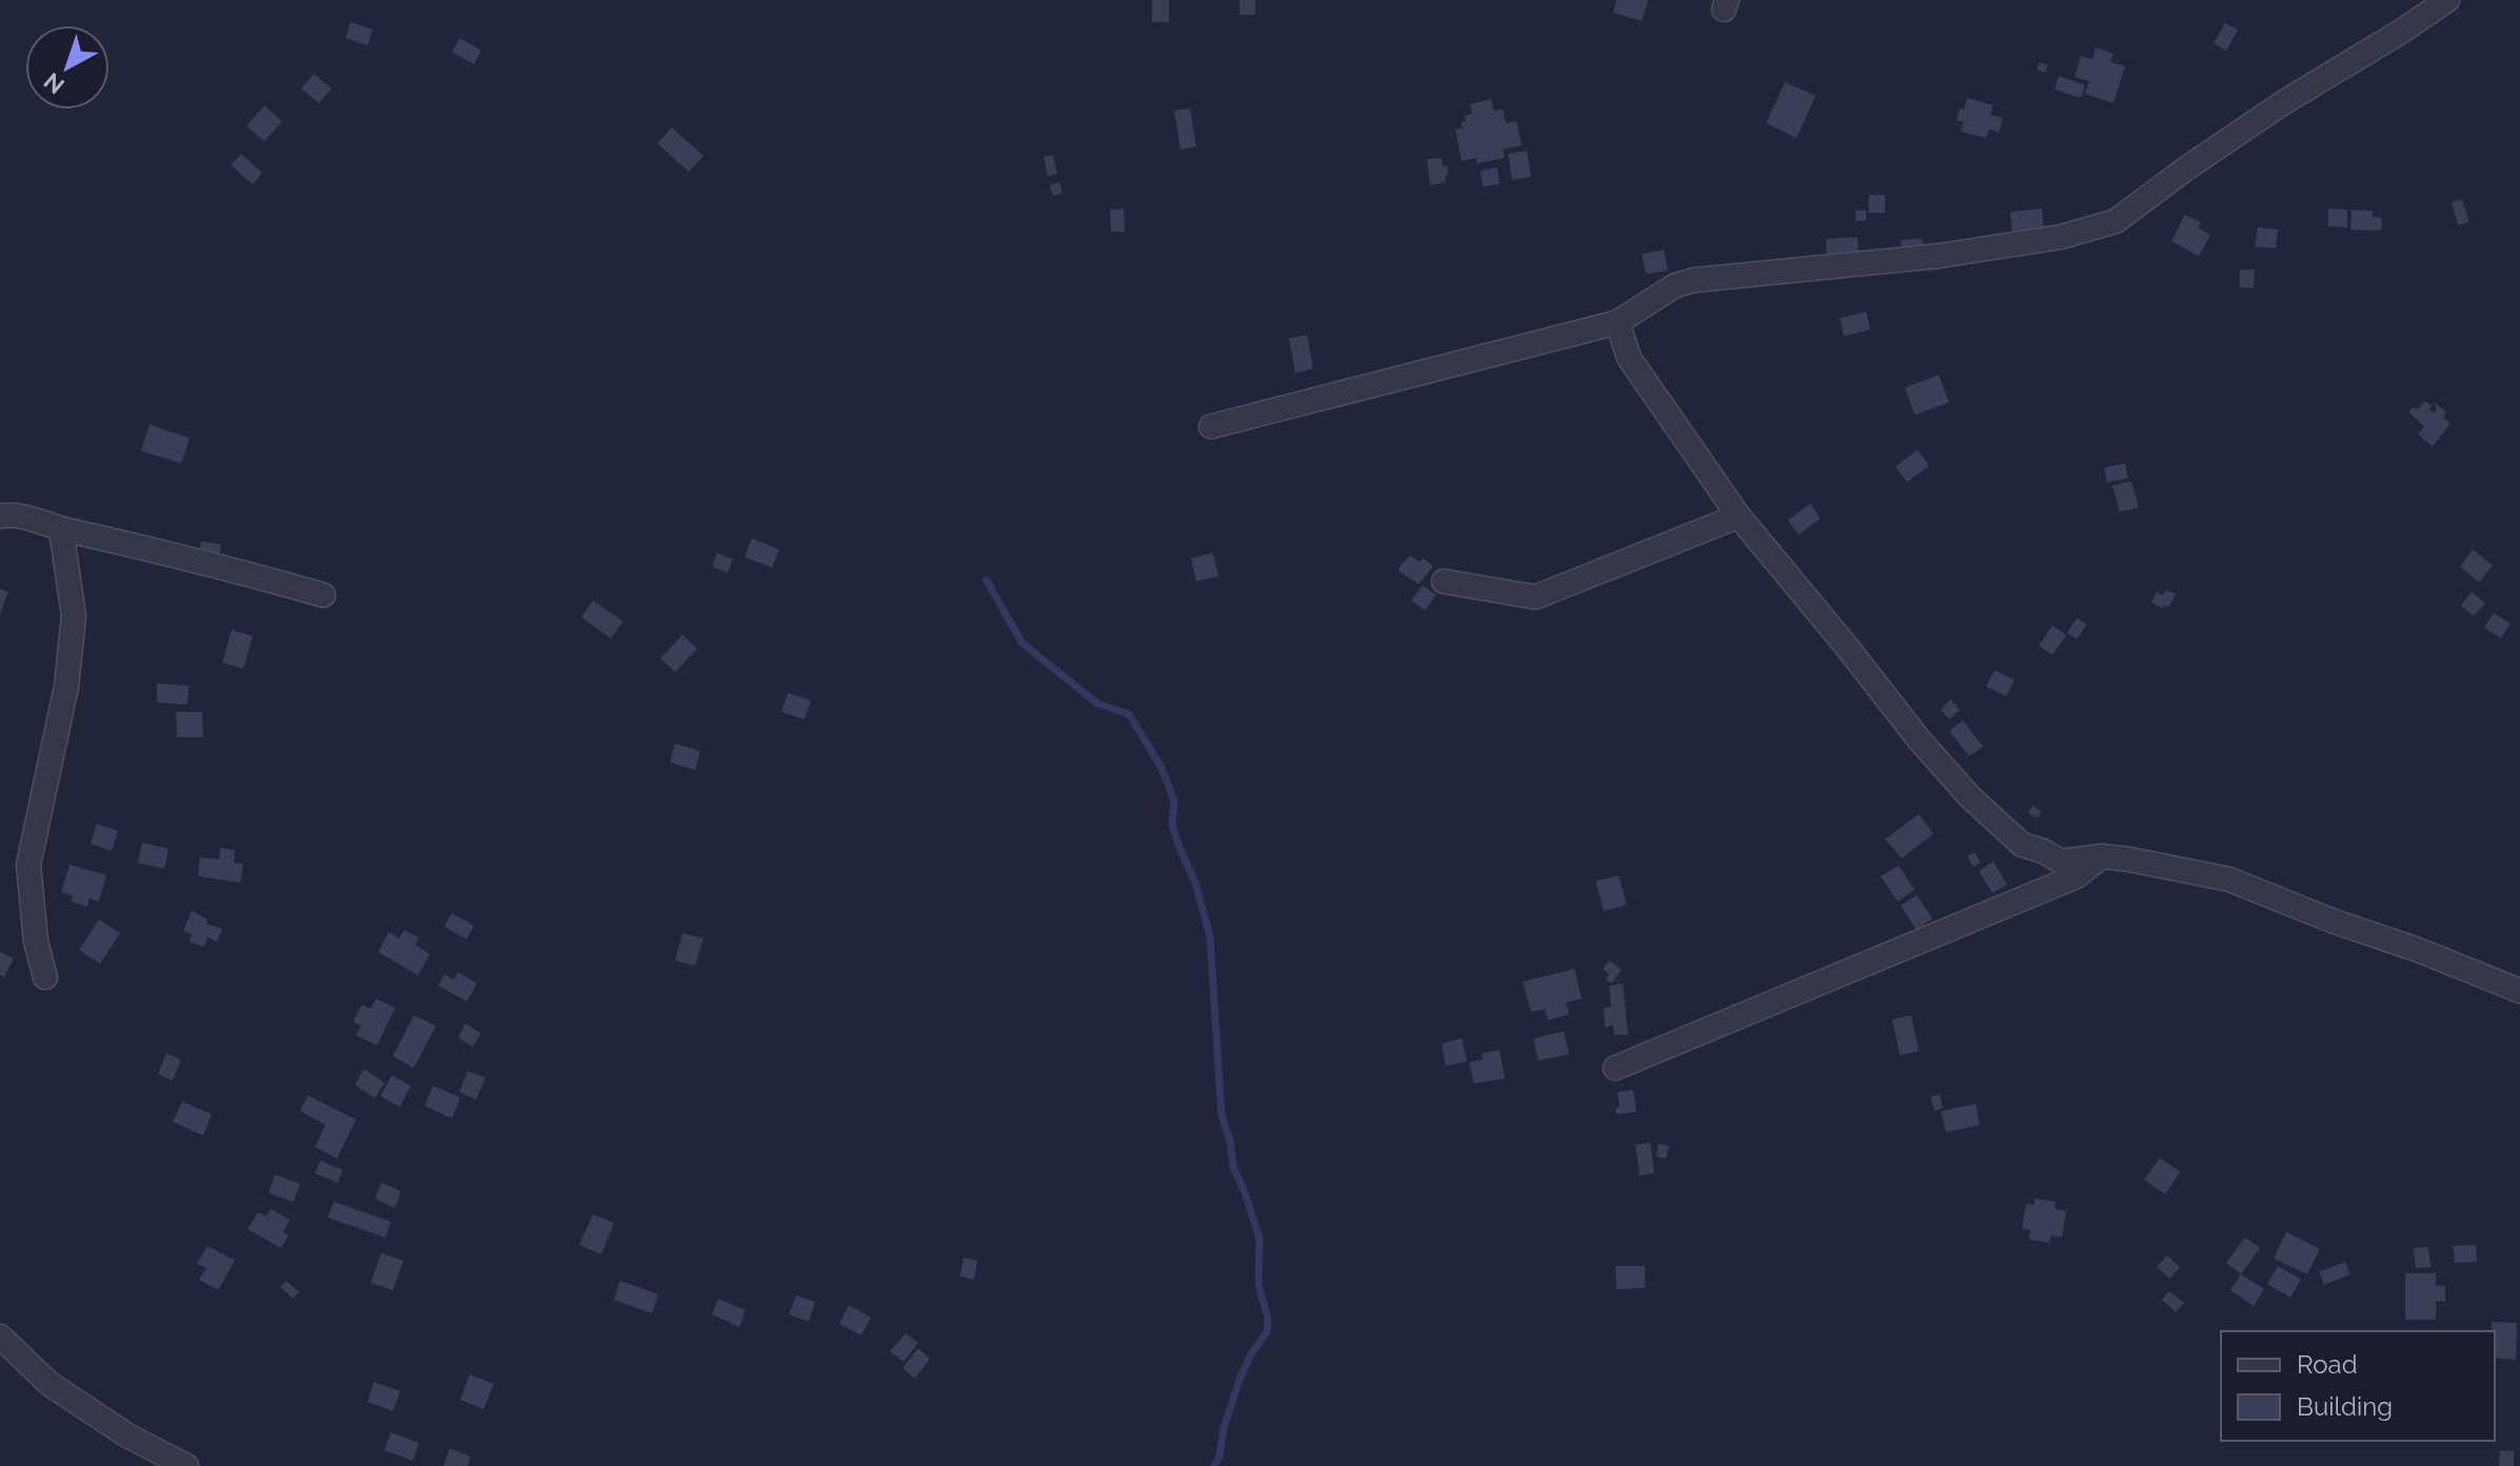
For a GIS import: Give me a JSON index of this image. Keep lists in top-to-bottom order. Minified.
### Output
{"legend":["Road","Building"],"north":"bottom left"}
